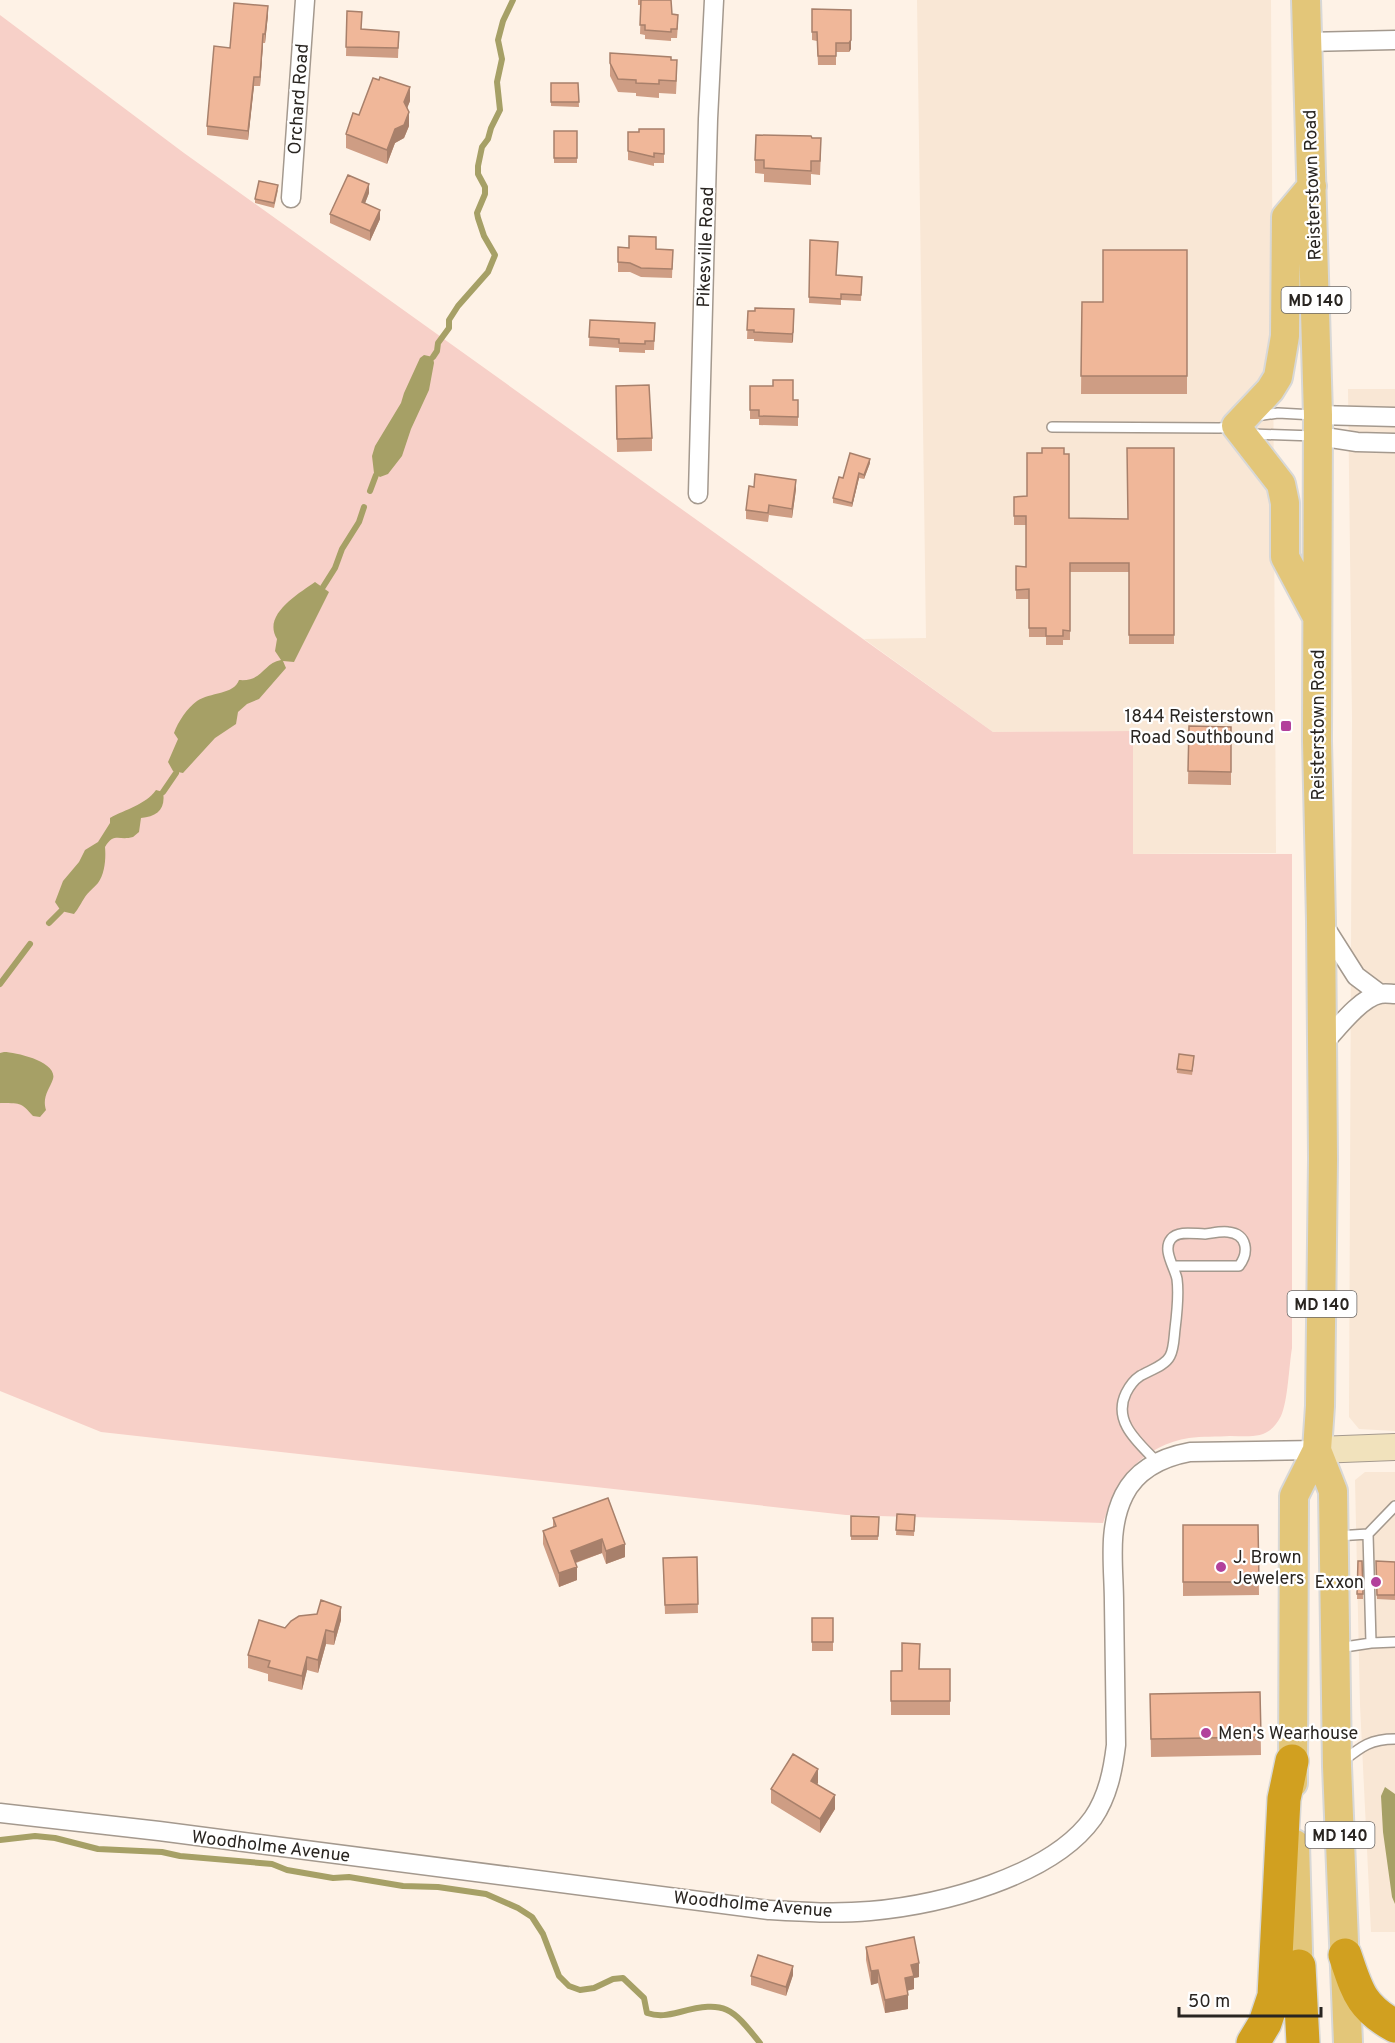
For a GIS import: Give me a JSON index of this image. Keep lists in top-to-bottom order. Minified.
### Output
{"streets":{"main road":["Reisterstown Road","MD 140"],"street":["Orchard Road","Pikesville Road","Woodholme Avenue"]},"crossings":[["Reisterstown Road","Woodholme Avenue"]],"places":{"transit":["1844 Reisterstown Road Southbound"],"other":["J. Brown Jewelers","Exxon","Men's Wearhouse"]},"scale_bar":"50 m"}
